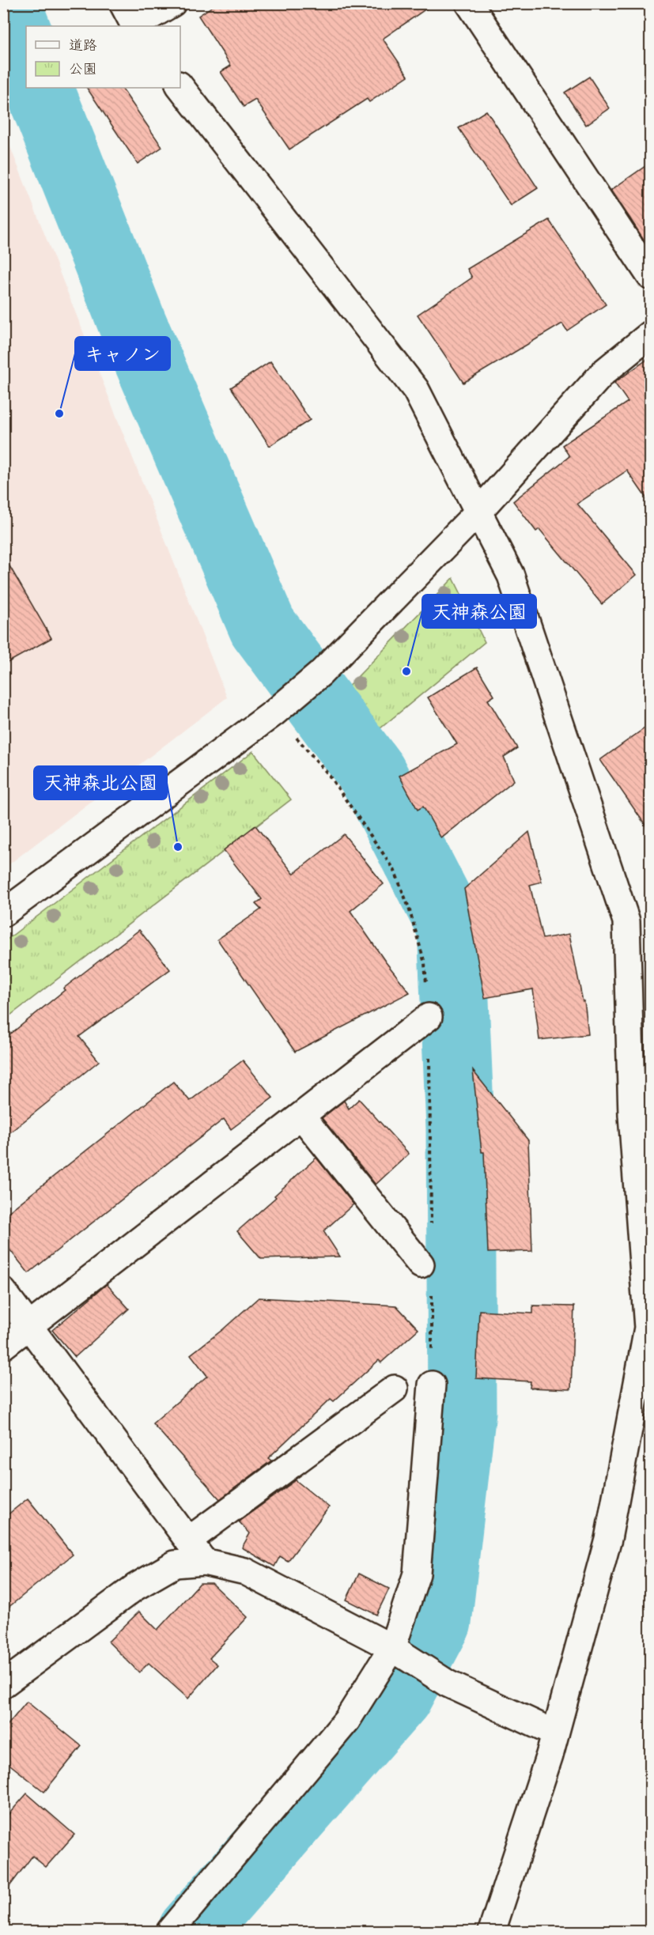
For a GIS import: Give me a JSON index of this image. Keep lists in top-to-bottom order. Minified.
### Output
{"places":["キャノン","天神森公園","天神森北公園"],"legend":["道路","公園"]}
